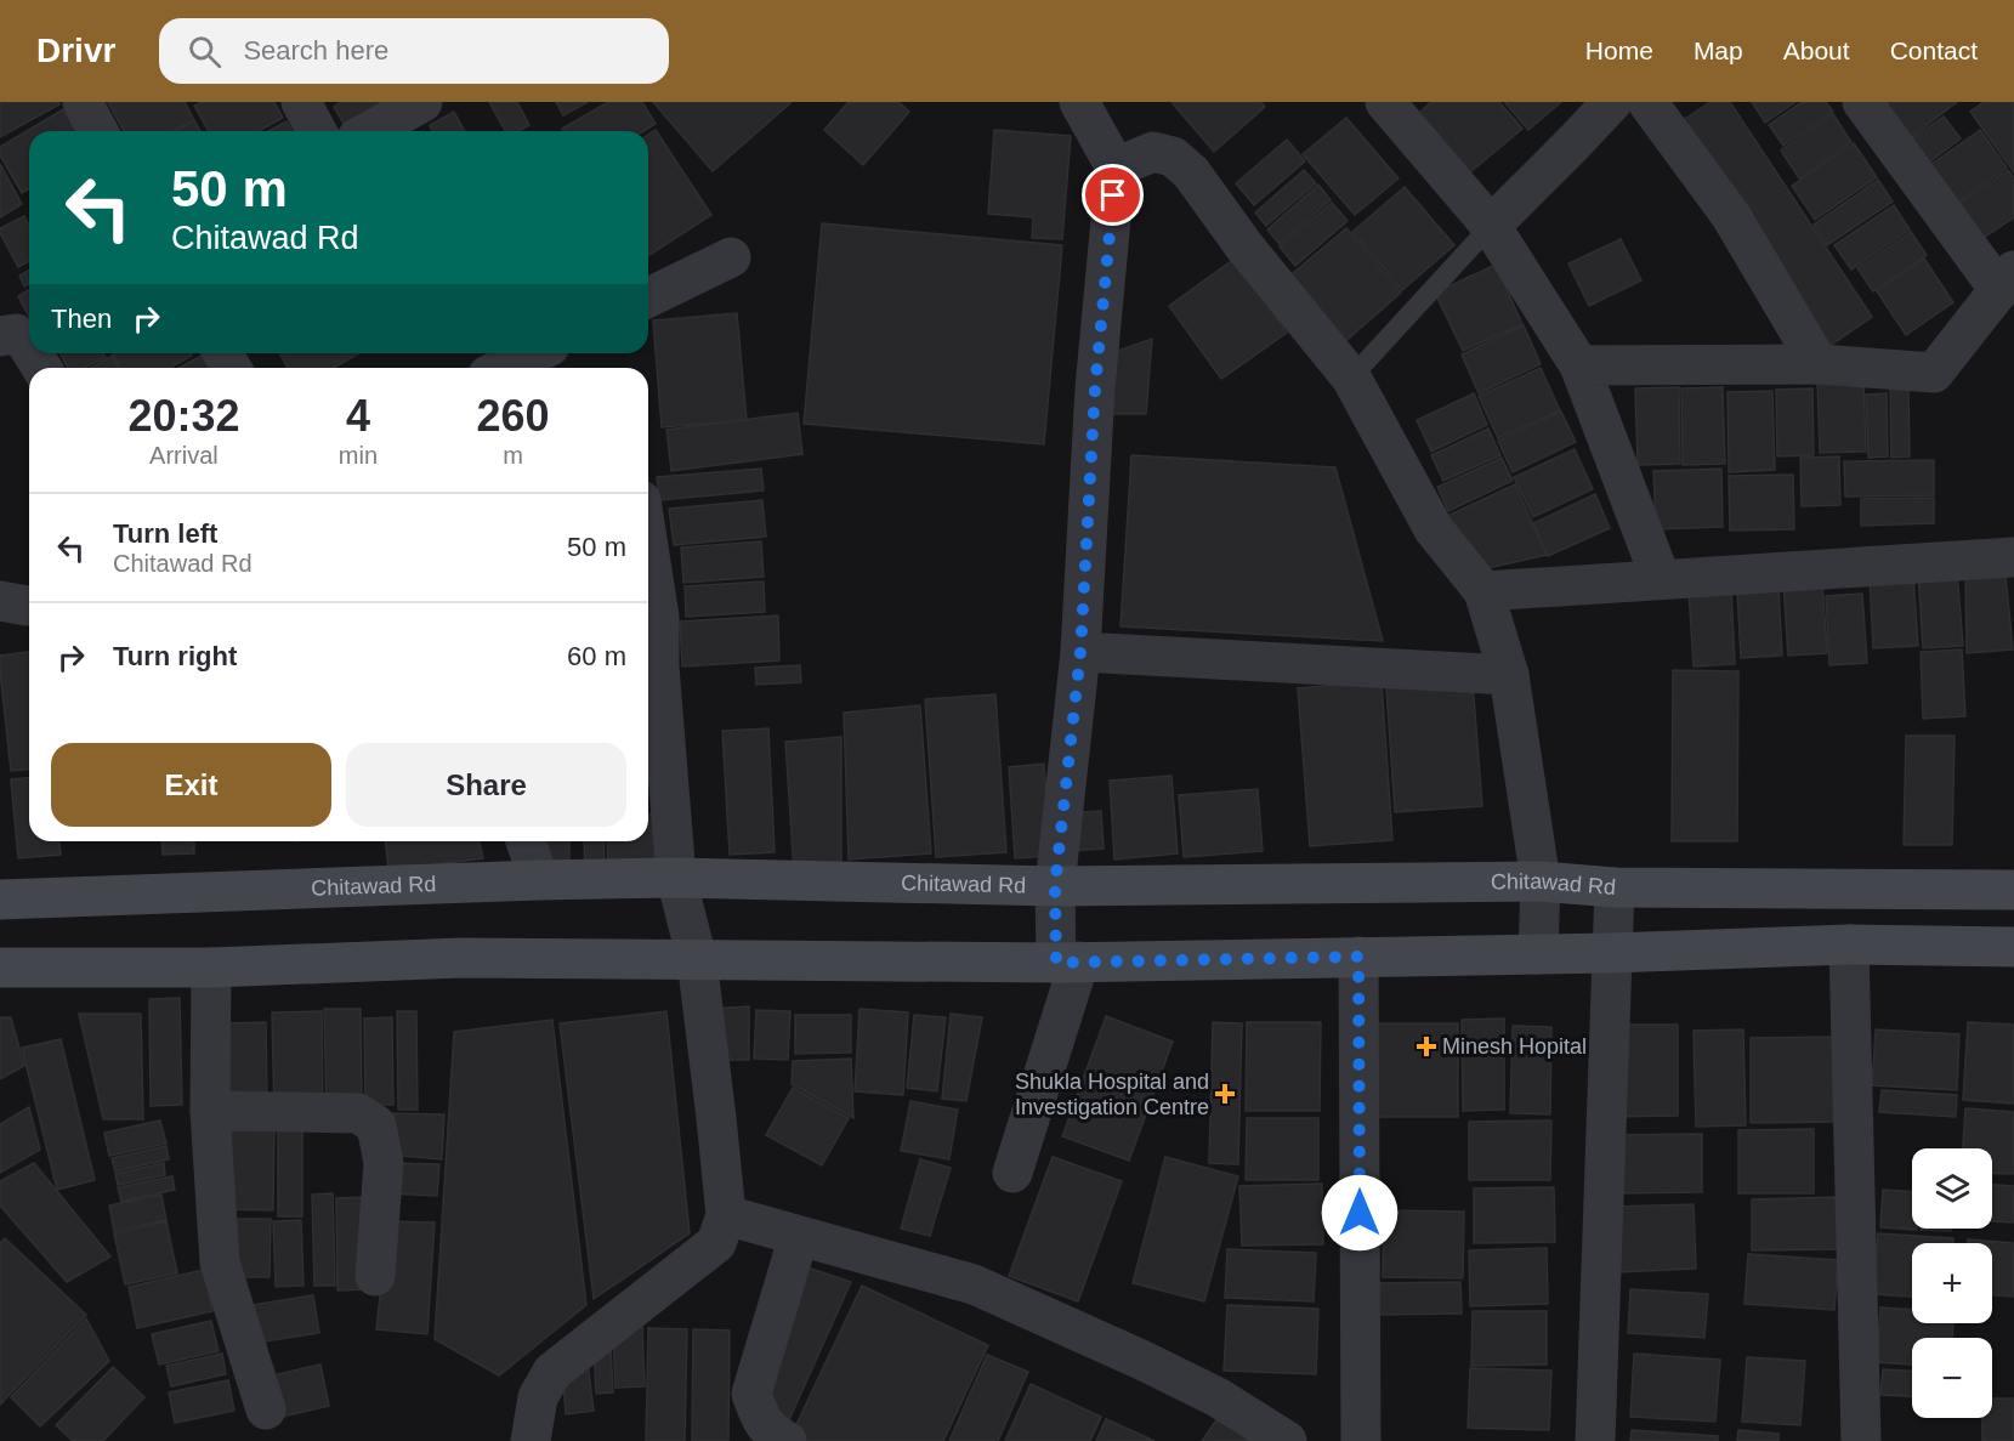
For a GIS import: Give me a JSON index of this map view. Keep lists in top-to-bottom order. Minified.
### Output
{"streets":{"main road":["Chitawad Rd"]},"places":{"health":["Minesh Hopital","Shukla Hospital and Investigation Centre"]},"page":{"header":"Drivr","search":"Search here","nav":["Home","Map","About","Contact"],"turn":["50 m","Chitawad Rd"],"then":"Then","eta":["20:32","Arrival","4","min","260","m"],"list":[{"name":"Turn left","note":"Chitawad Rd","value":"50 m"},{"name":"Turn right","value":"60 m"}],"buttons":["Exit","Share"],"map_buttons":["+","−"]}}
